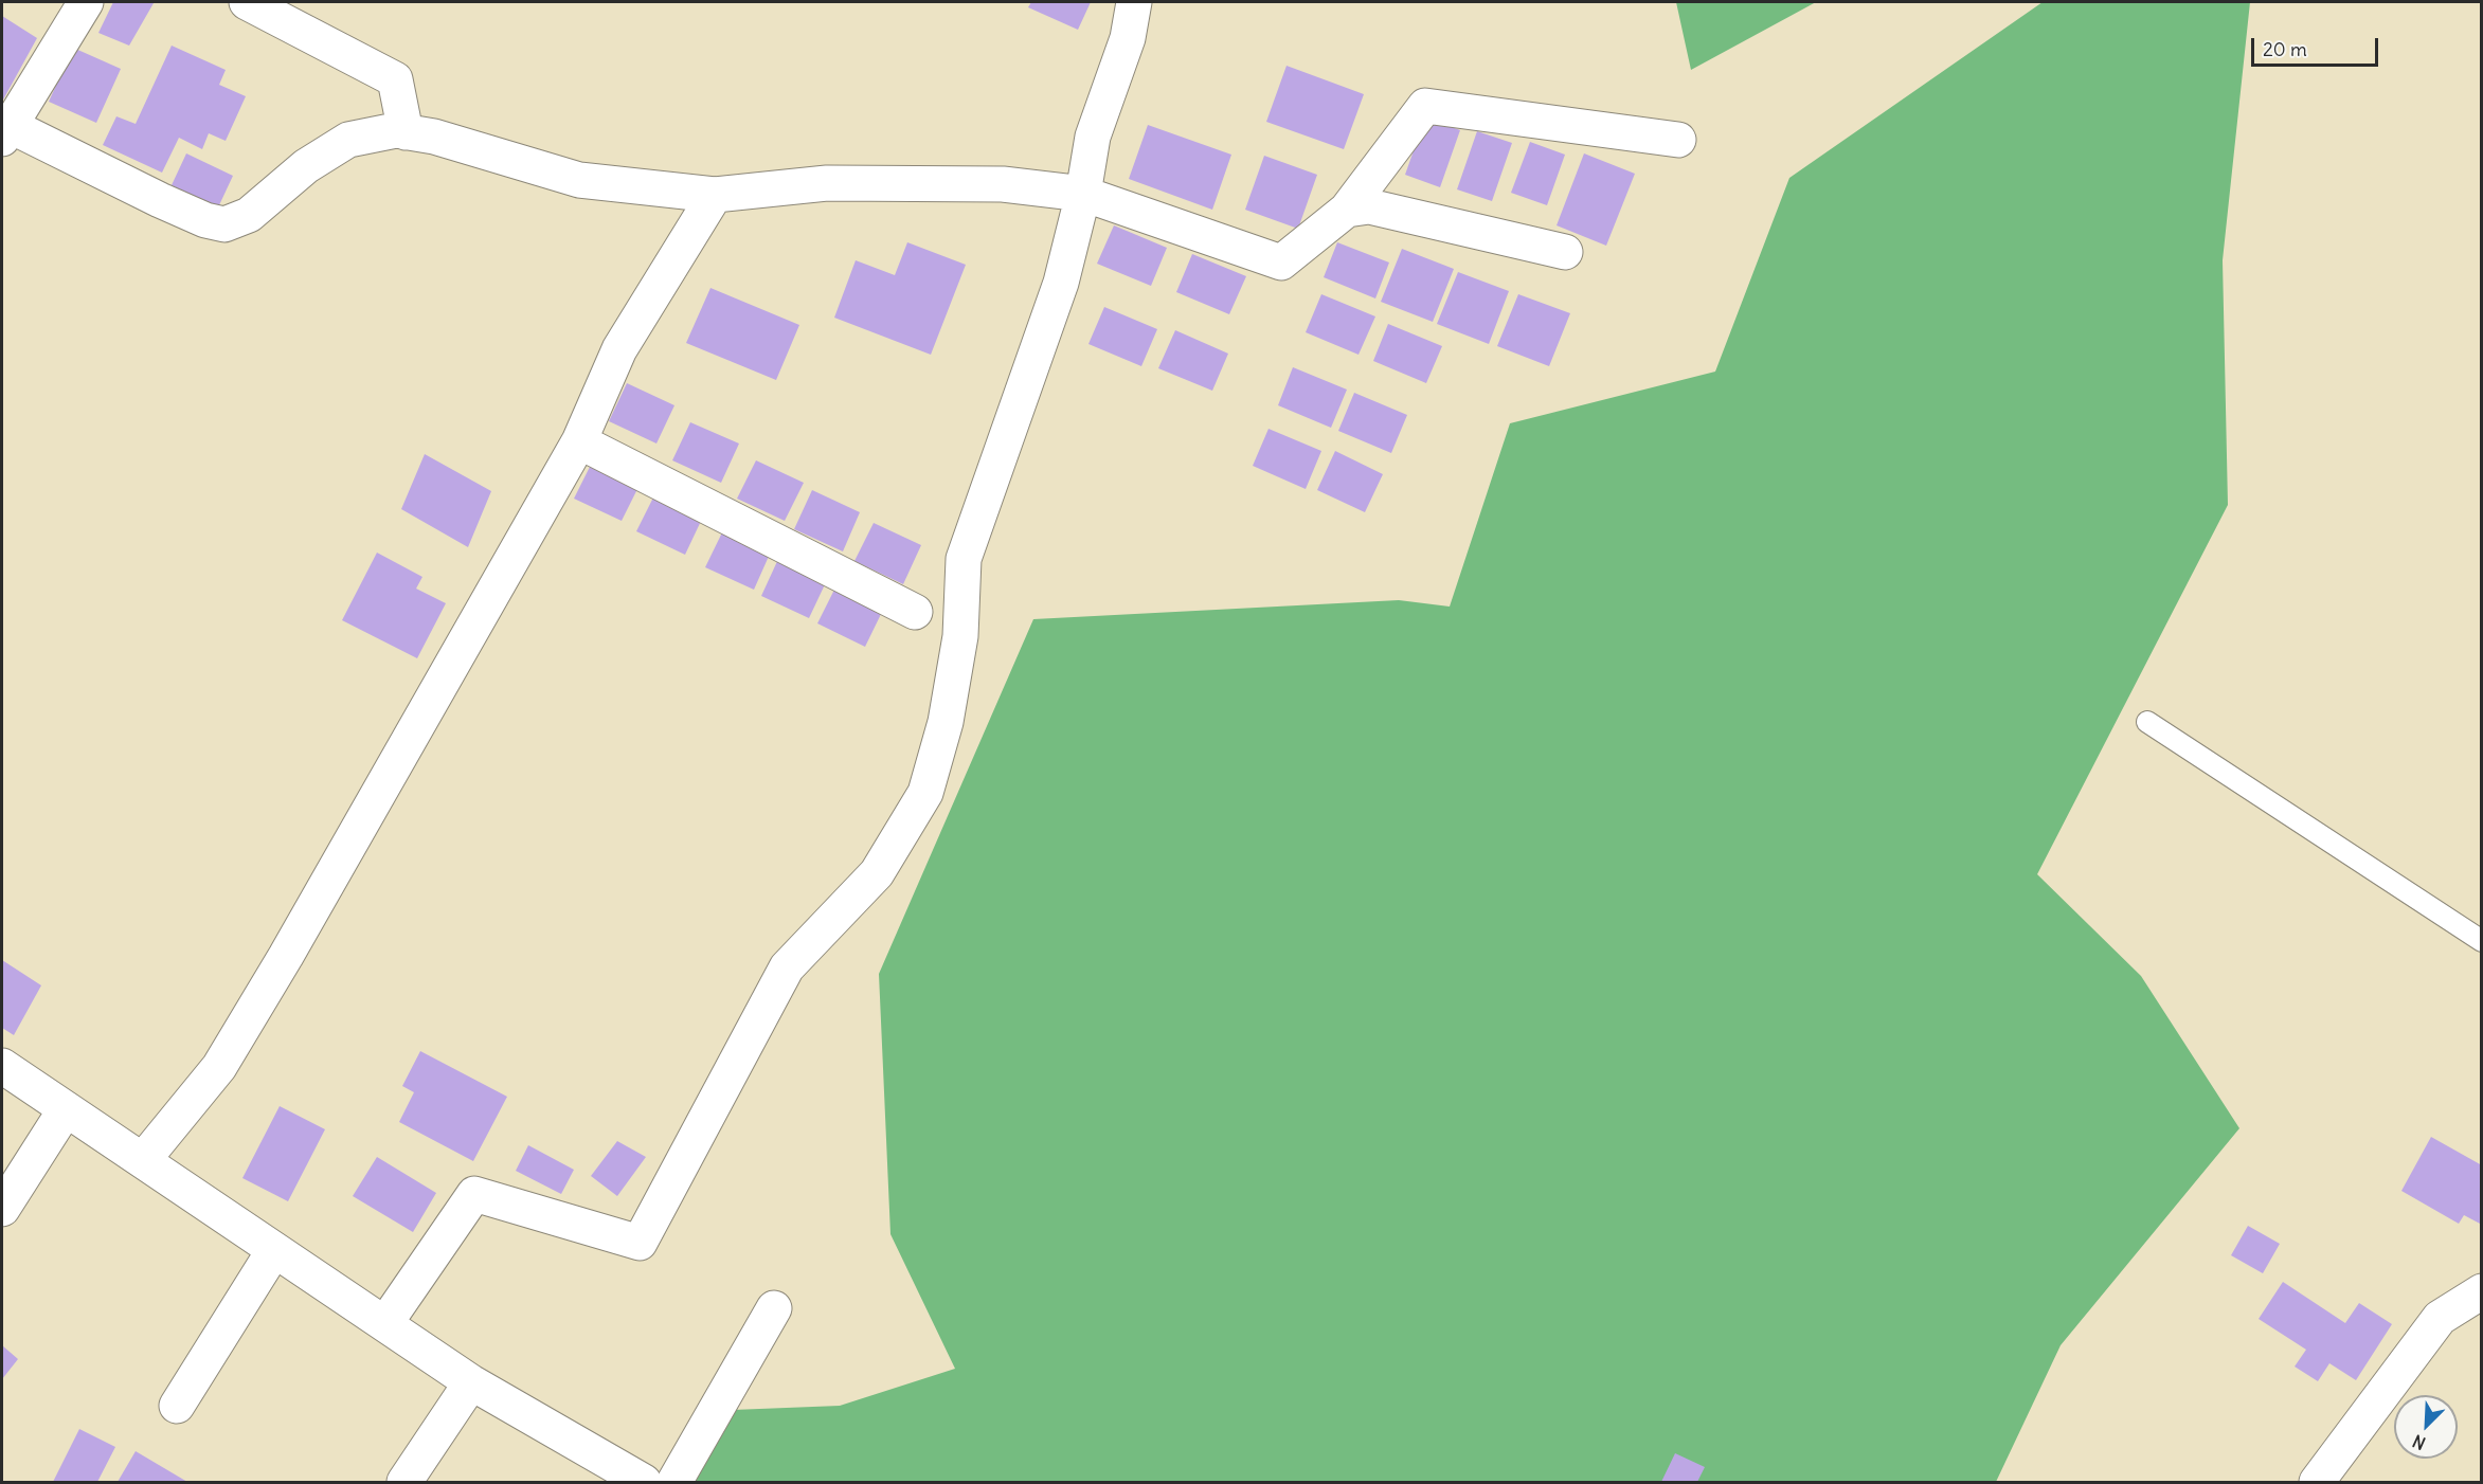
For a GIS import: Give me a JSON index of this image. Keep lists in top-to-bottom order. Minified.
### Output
{"scale_bar":"20 m","north":"bottom left"}
